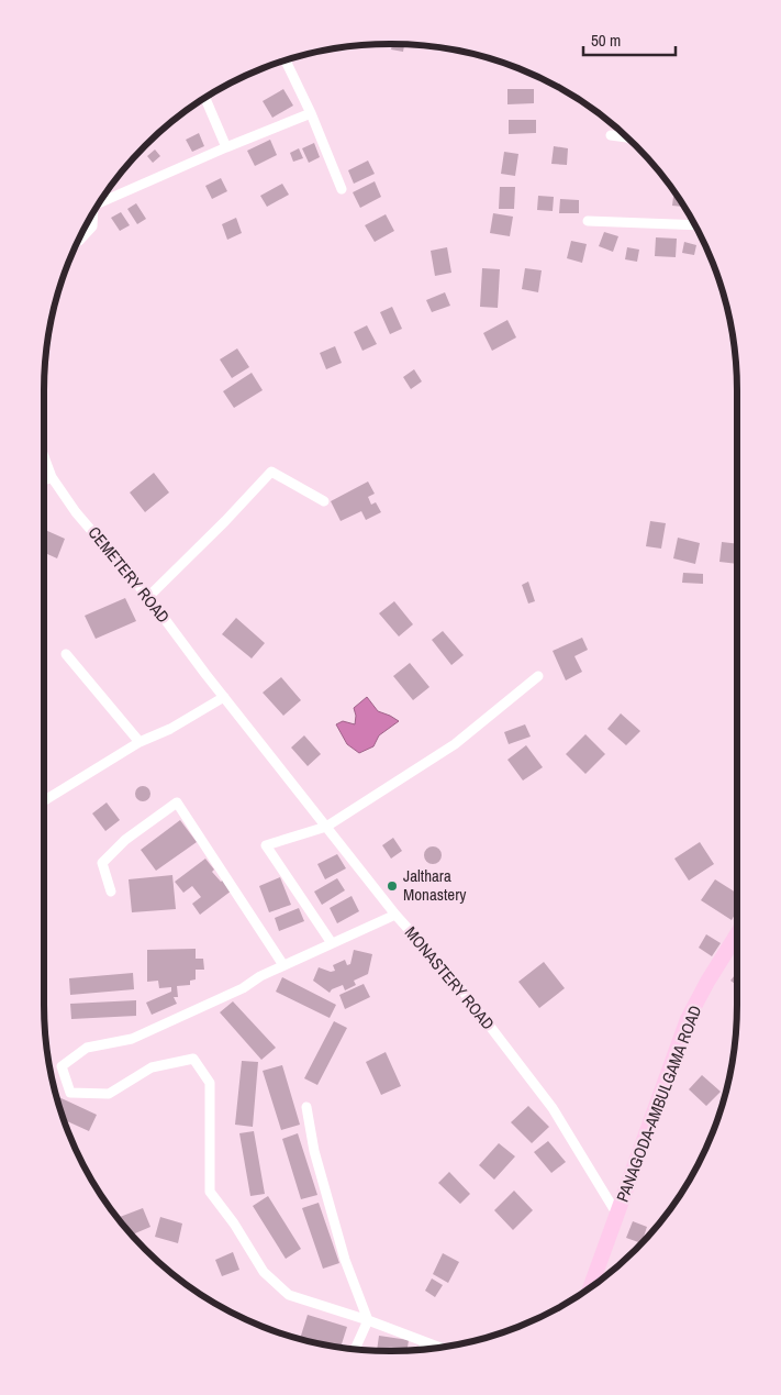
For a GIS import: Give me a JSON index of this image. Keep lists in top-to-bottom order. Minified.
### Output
{"streets":{"main road":["PANAGODA-AMBULGAMA ROAD"],"street":["CEMETERY ROAD","MONASTERY ROAD"]},"crossings":[["CEMETERY ROAD","MONASTERY ROAD"],["MONASTERY ROAD","PANAGODA-AMBULGAMA ROAD"]],"places":["Jalthara Monastery"],"scale_bar":"50 m"}
